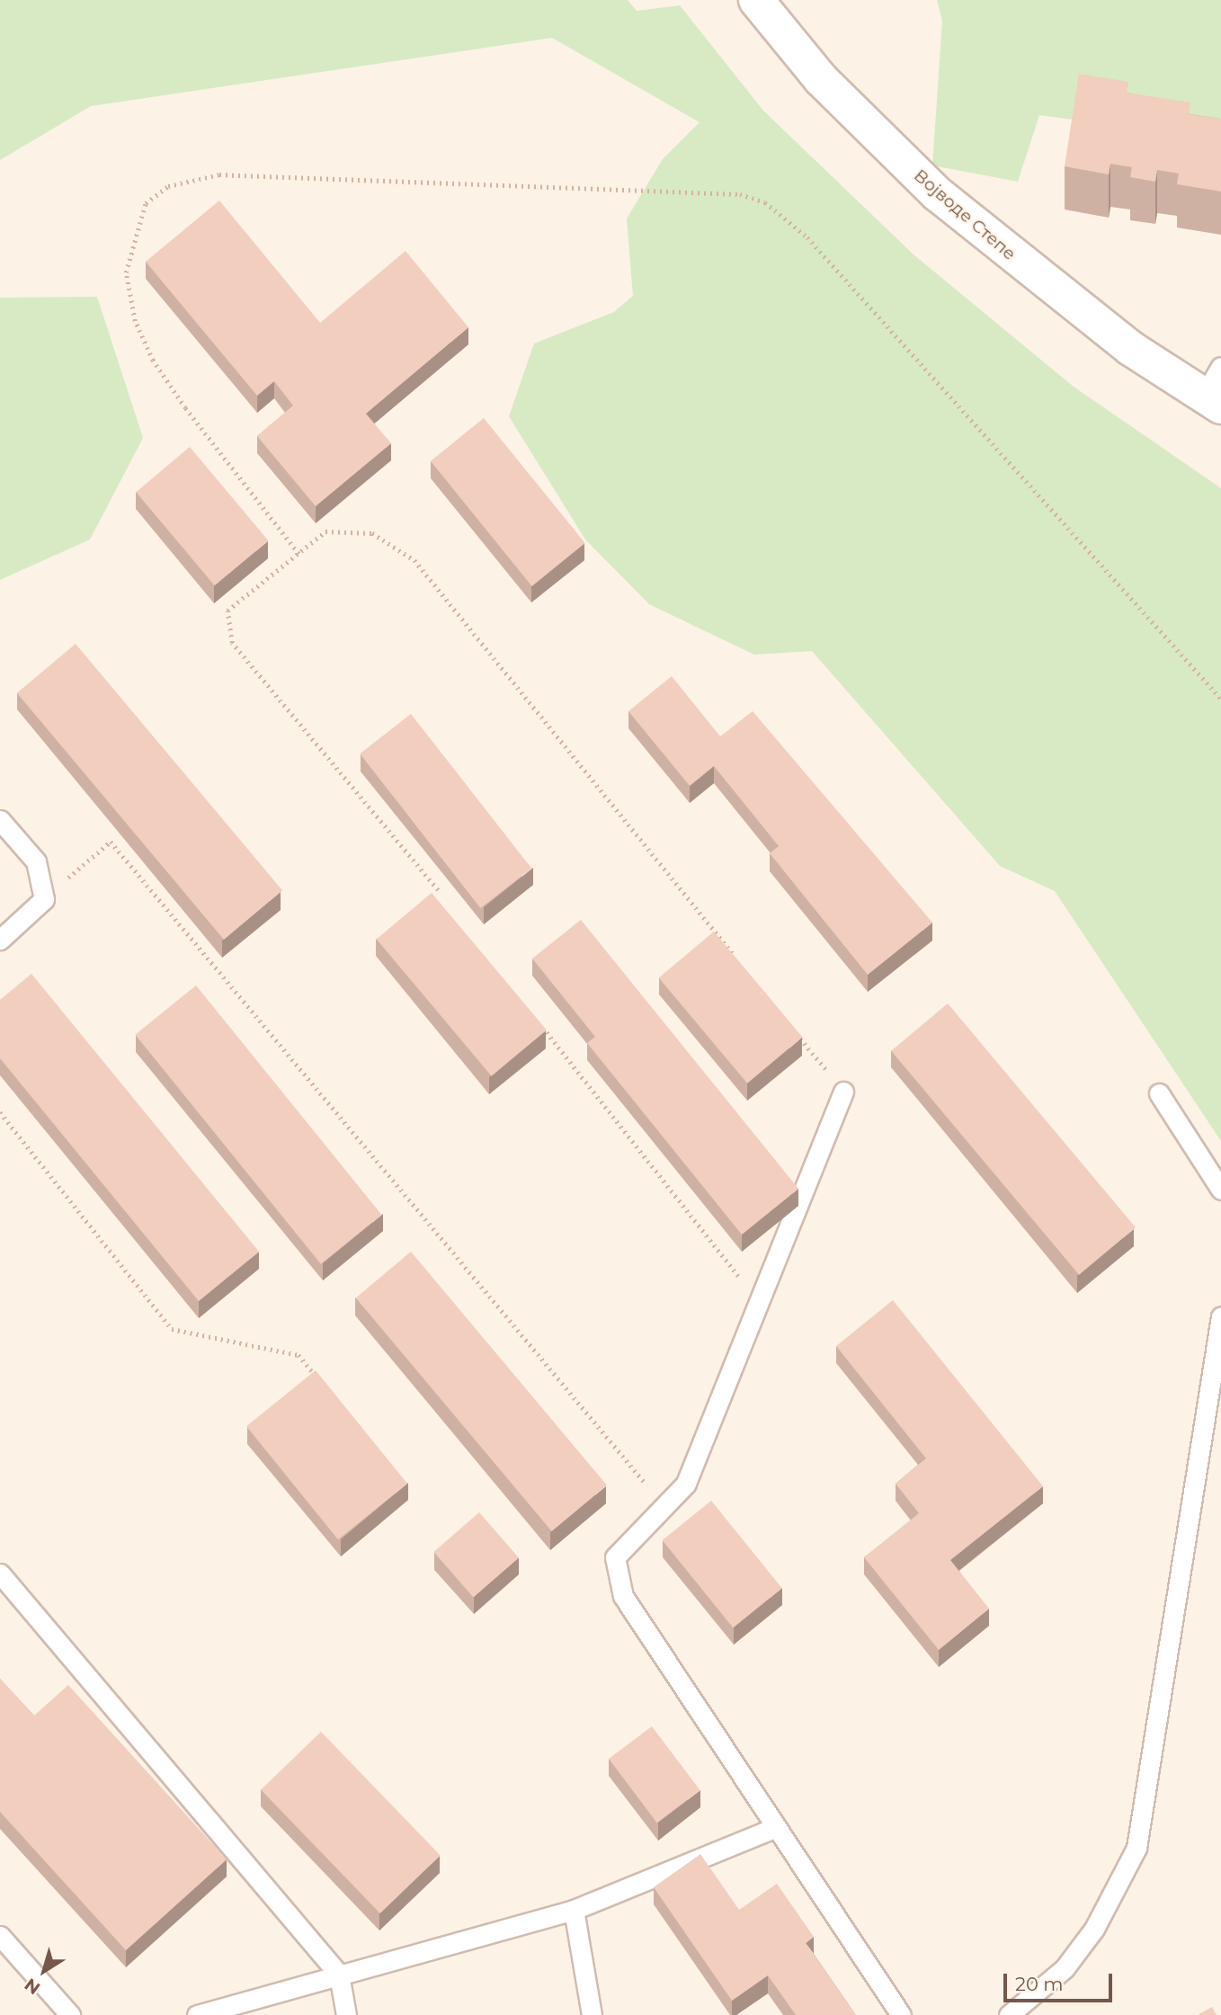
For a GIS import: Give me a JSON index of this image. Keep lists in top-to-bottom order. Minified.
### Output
{"streets":{"street":["Војводе Степе"]},"scale_bar":"20 m","north":"bottom left"}
